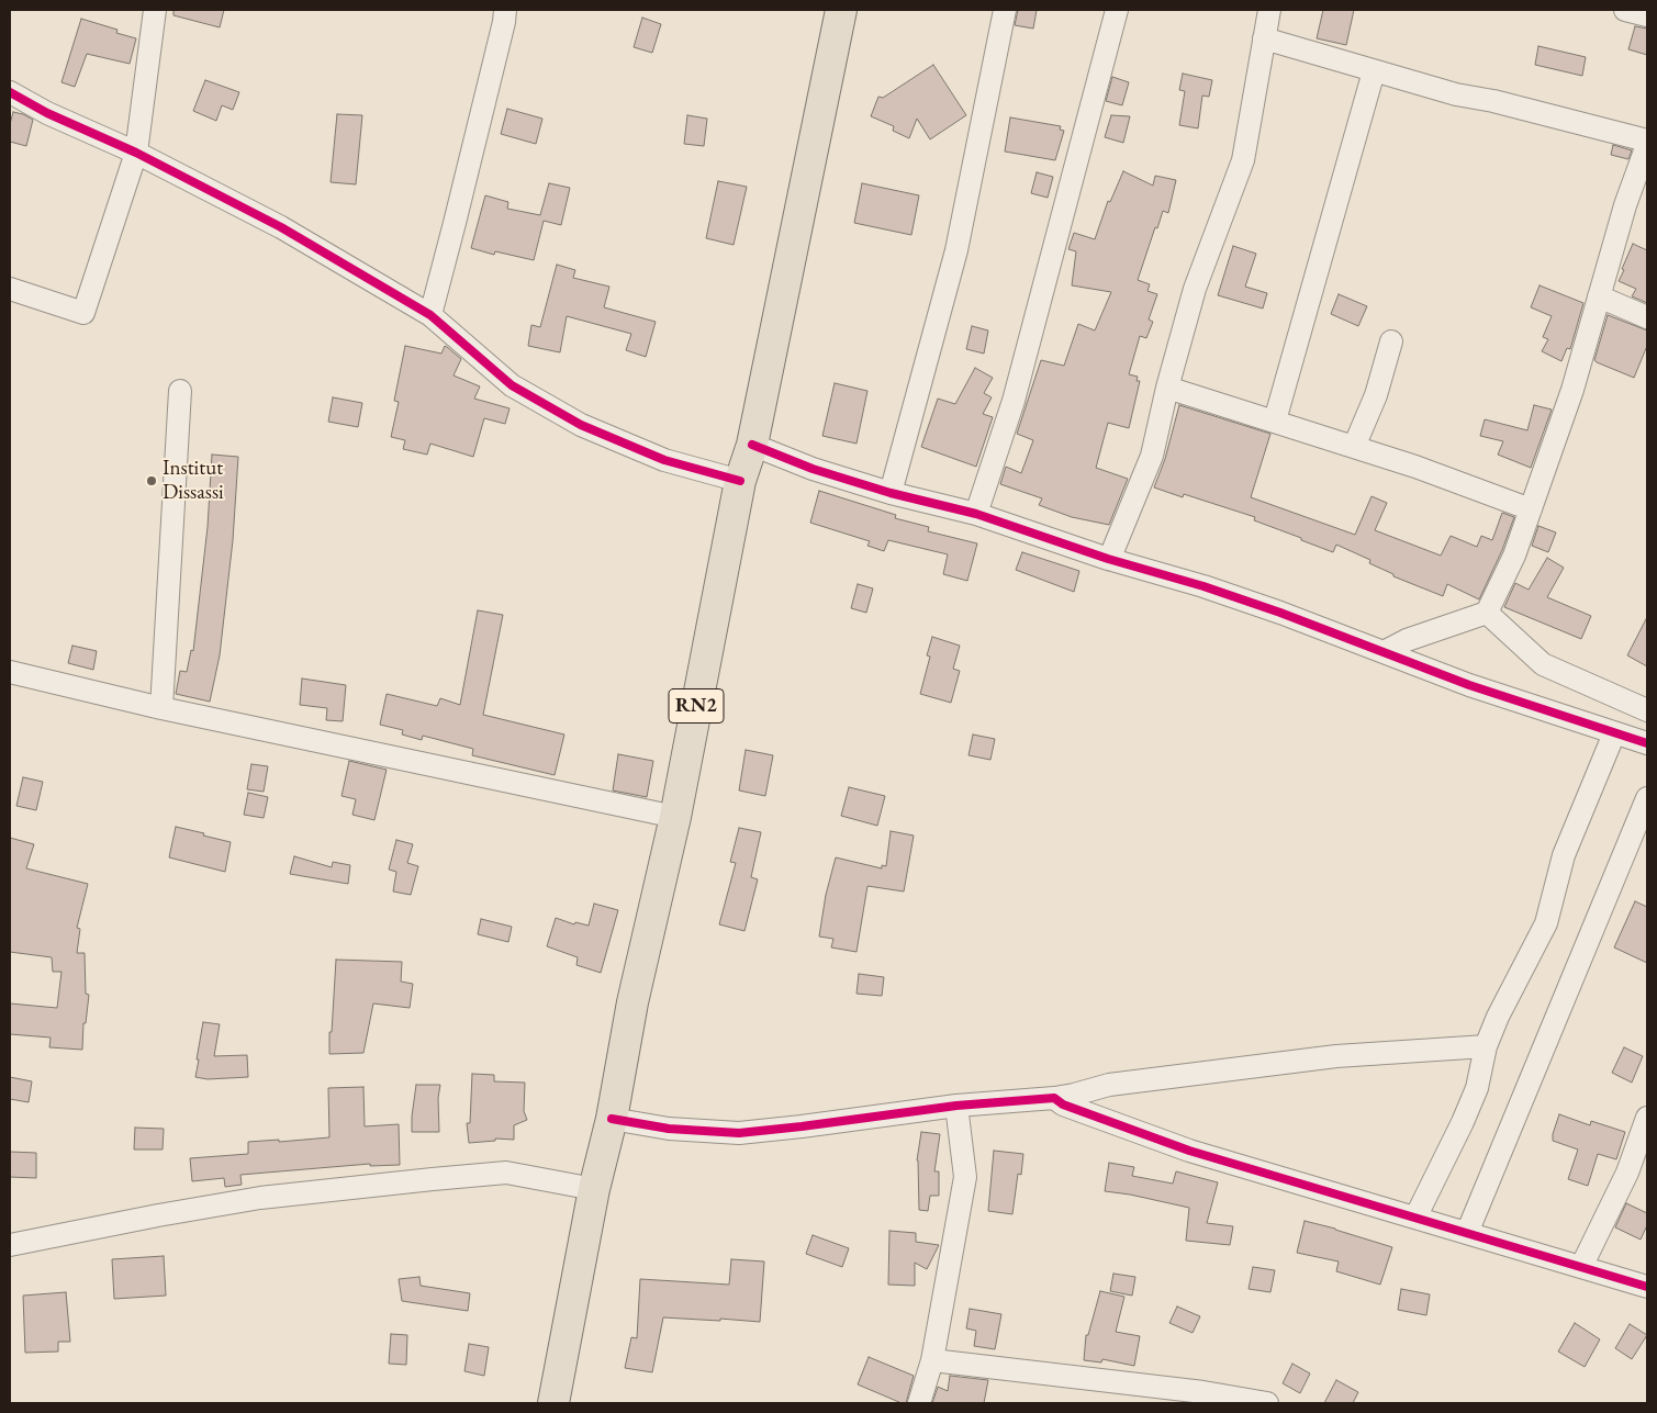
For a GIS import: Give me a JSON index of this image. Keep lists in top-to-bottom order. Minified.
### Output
{"streets":{"highway":["RN2"]},"places":["Institut Dissassi"]}
